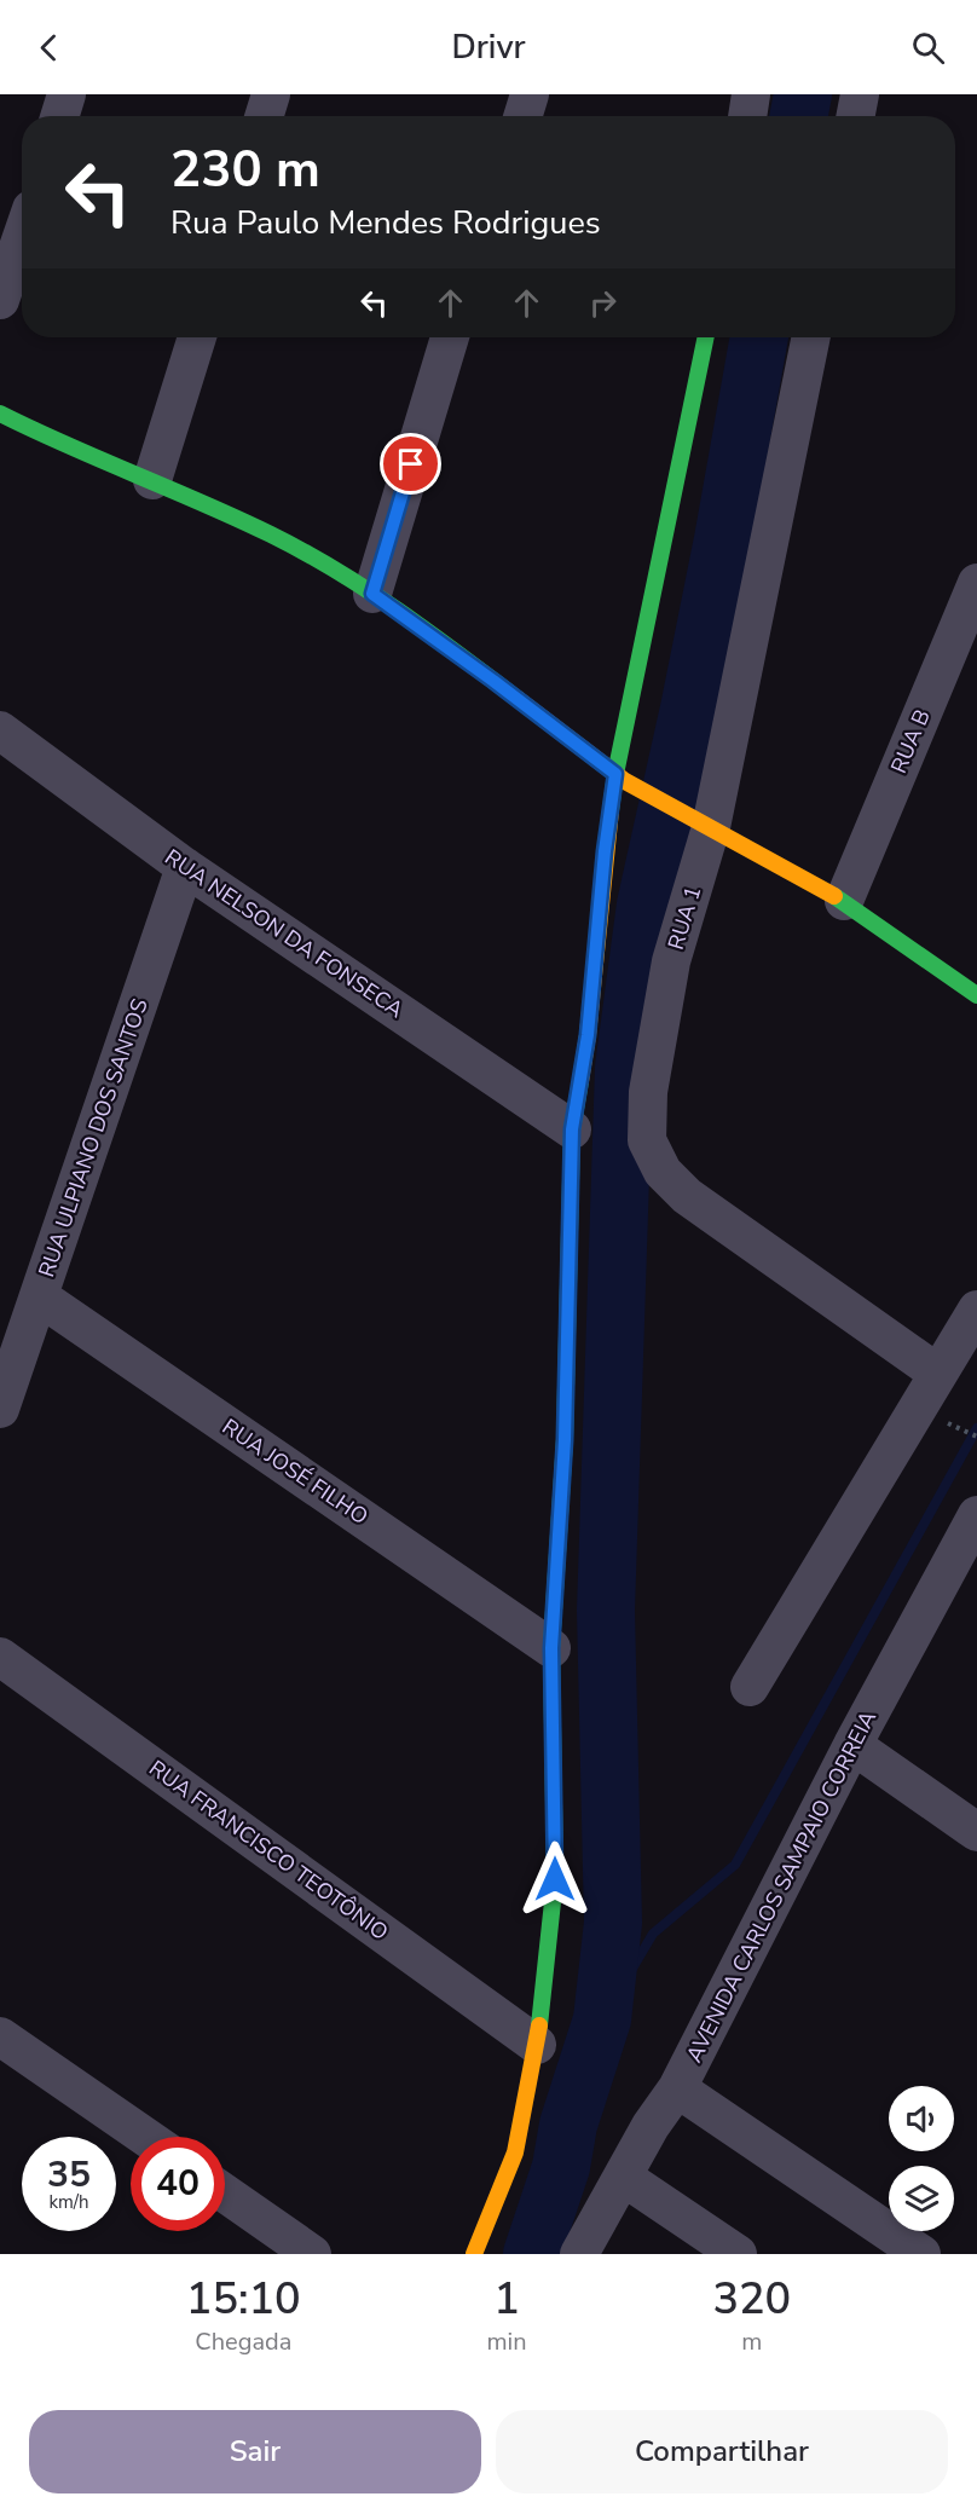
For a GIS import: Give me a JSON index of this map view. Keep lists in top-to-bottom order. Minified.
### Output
{"streets":{"street":["RUA B","RUA 1","RUA NELSON DA FONSECA","RUA ULPIANO DOS SANTOS","RUA JOSÉ FILHO","RUA FRANCISCO TEOTÔNIO","AVENIDA CARLOS SAMPAIO CORREIA"]},"crossings":[["RUA NELSON DA FONSECA","RUA ULPIANO DOS SANTOS"],["RUA ULPIANO DOS SANTOS","RUA JOSÉ FILHO"]],"page":{"header":"Drivr","turn":["230 m","Rua Paulo Mendes Rodrigues"],"speed":"35 km/h","limit":"40","eta":["15:10","Chegada","1","min","320","m"],"buttons":["Sair","Compartilhar"]}}
